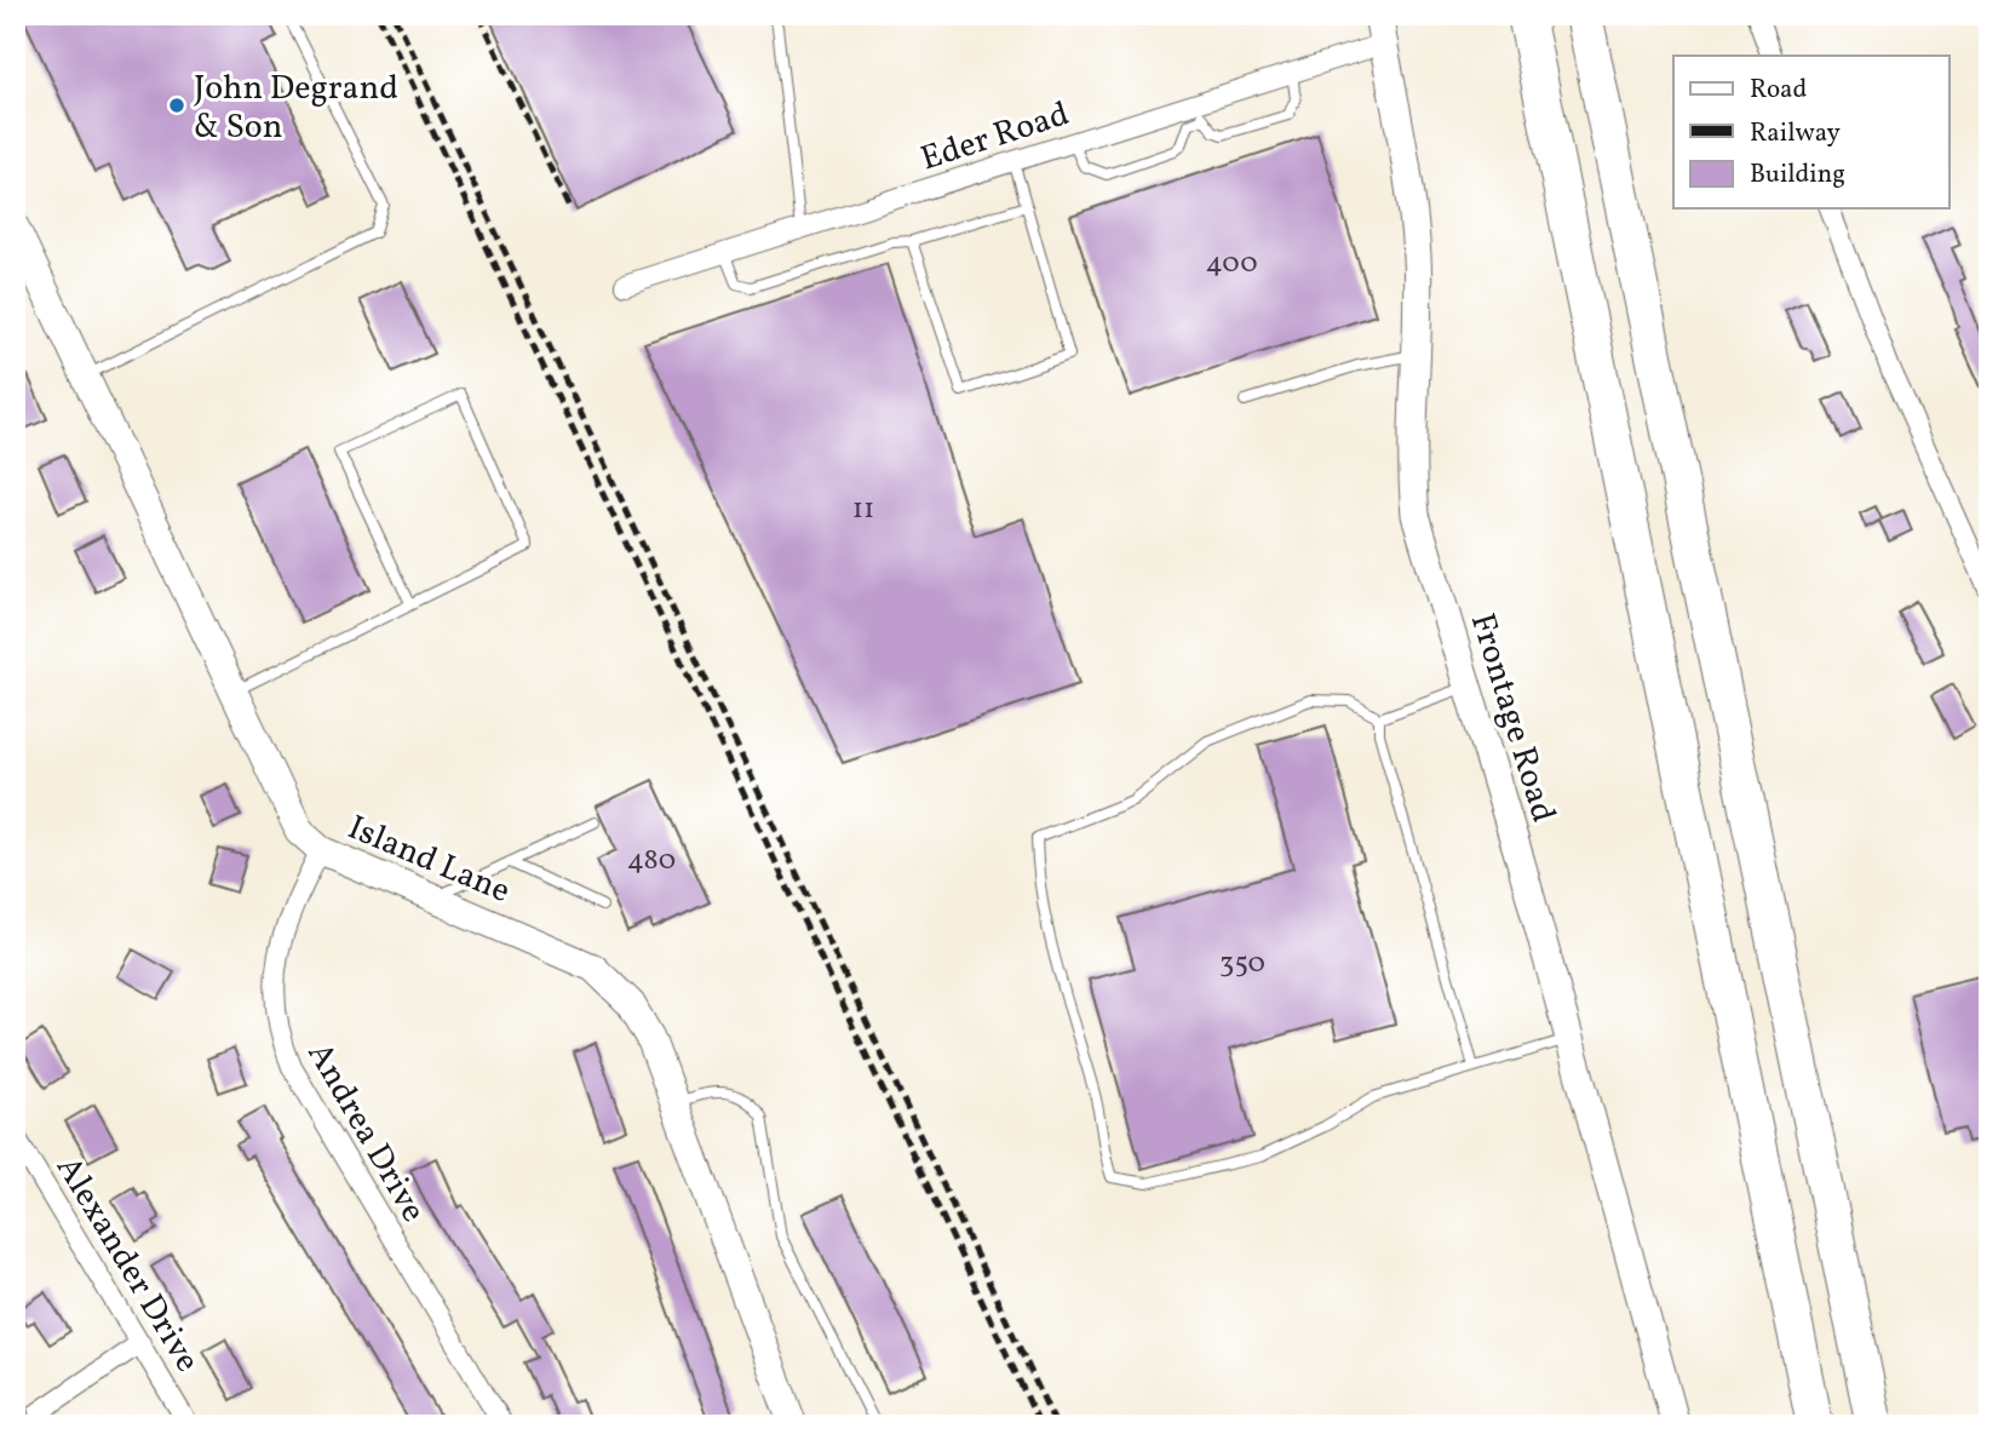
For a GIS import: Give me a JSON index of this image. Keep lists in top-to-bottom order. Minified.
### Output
{"streets":{"street":["Eder Road","Frontage Road","Island Lane","Andrea Drive","Alexander Drive"]},"crossings":[["Eder Road","Frontage Road"],["Island Lane","Andrea Drive"]],"places":["John Degrand & Son"],"house_numbers":["400","11","480","350"],"legend":["Road","Railway","Building"]}
